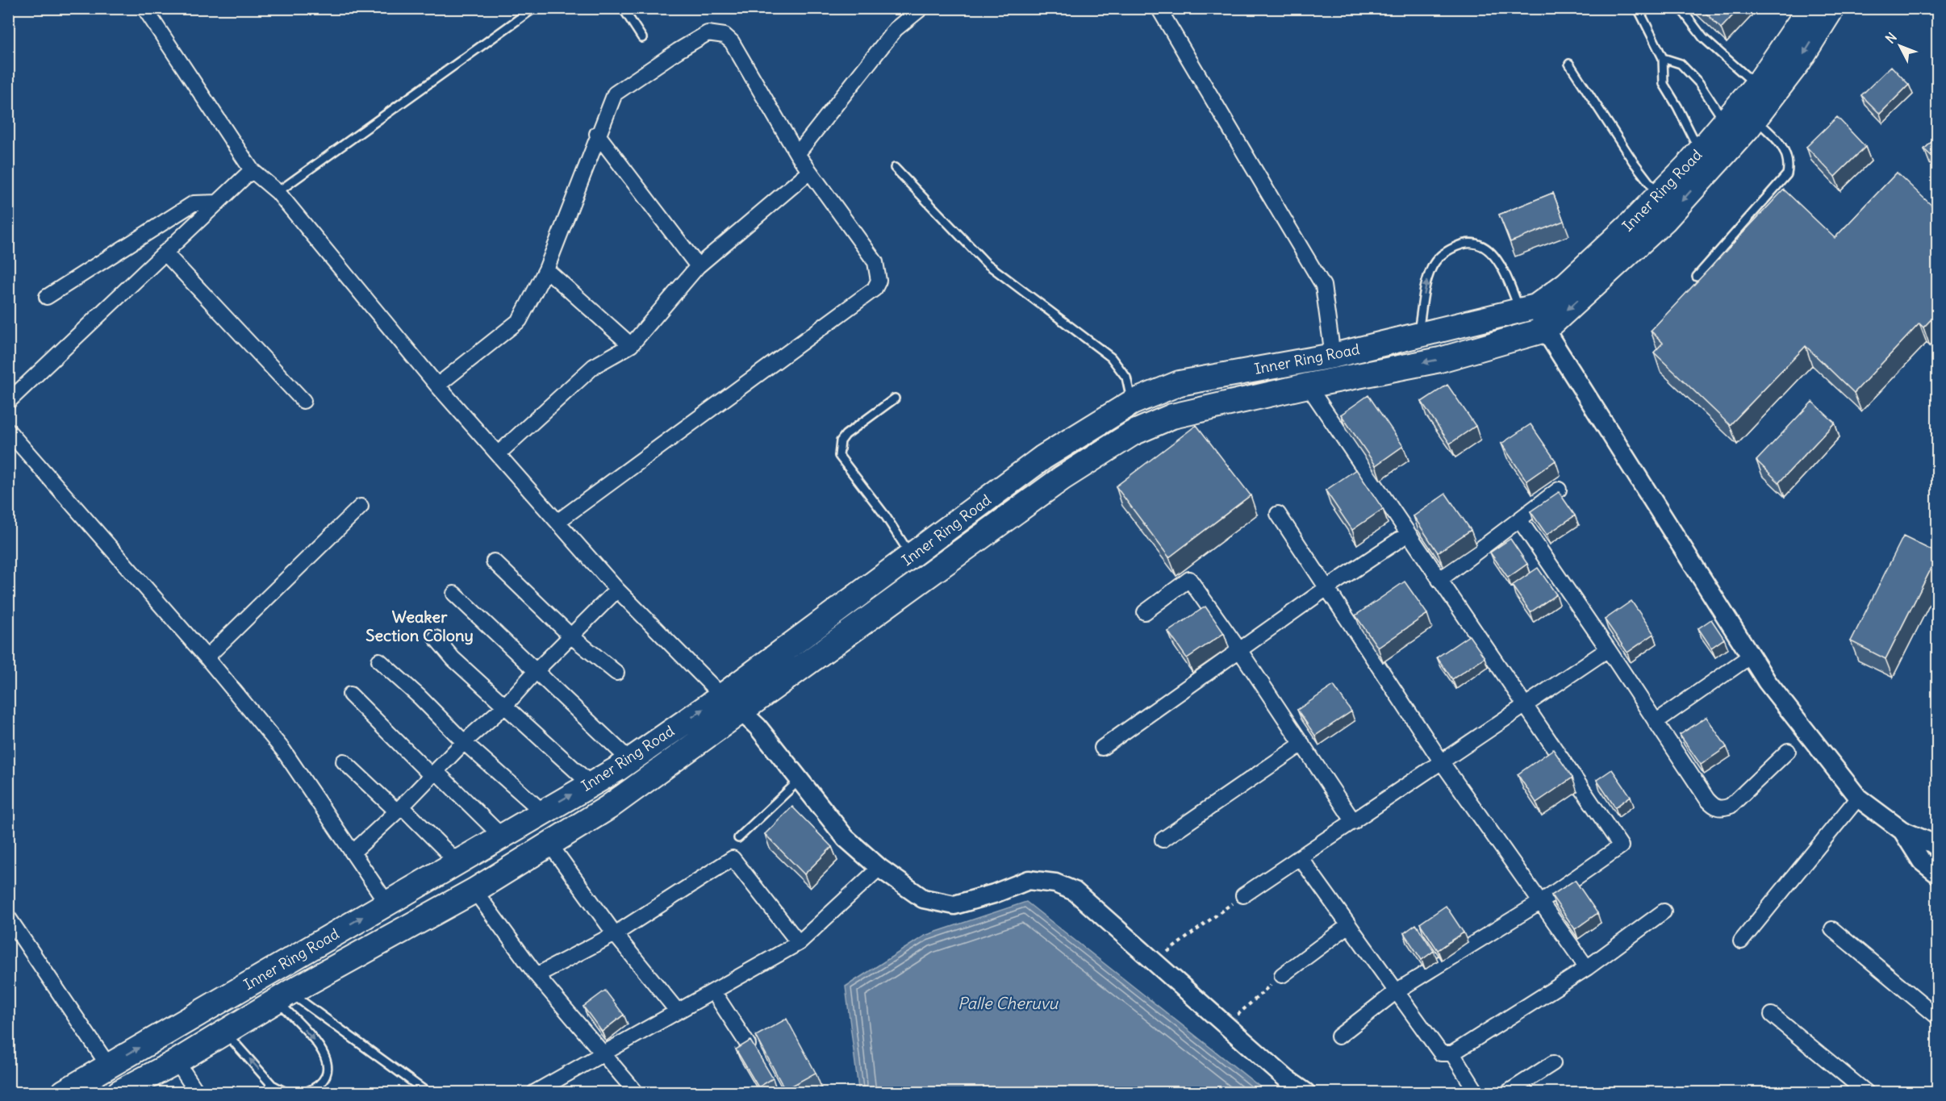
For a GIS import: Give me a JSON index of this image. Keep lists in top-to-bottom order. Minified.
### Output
{"streets":{"highway":["Inner Ring Road"]},"districts":["Weaker Section Colony"],"water":["Palle Cheruvu"],"north":"top left"}
